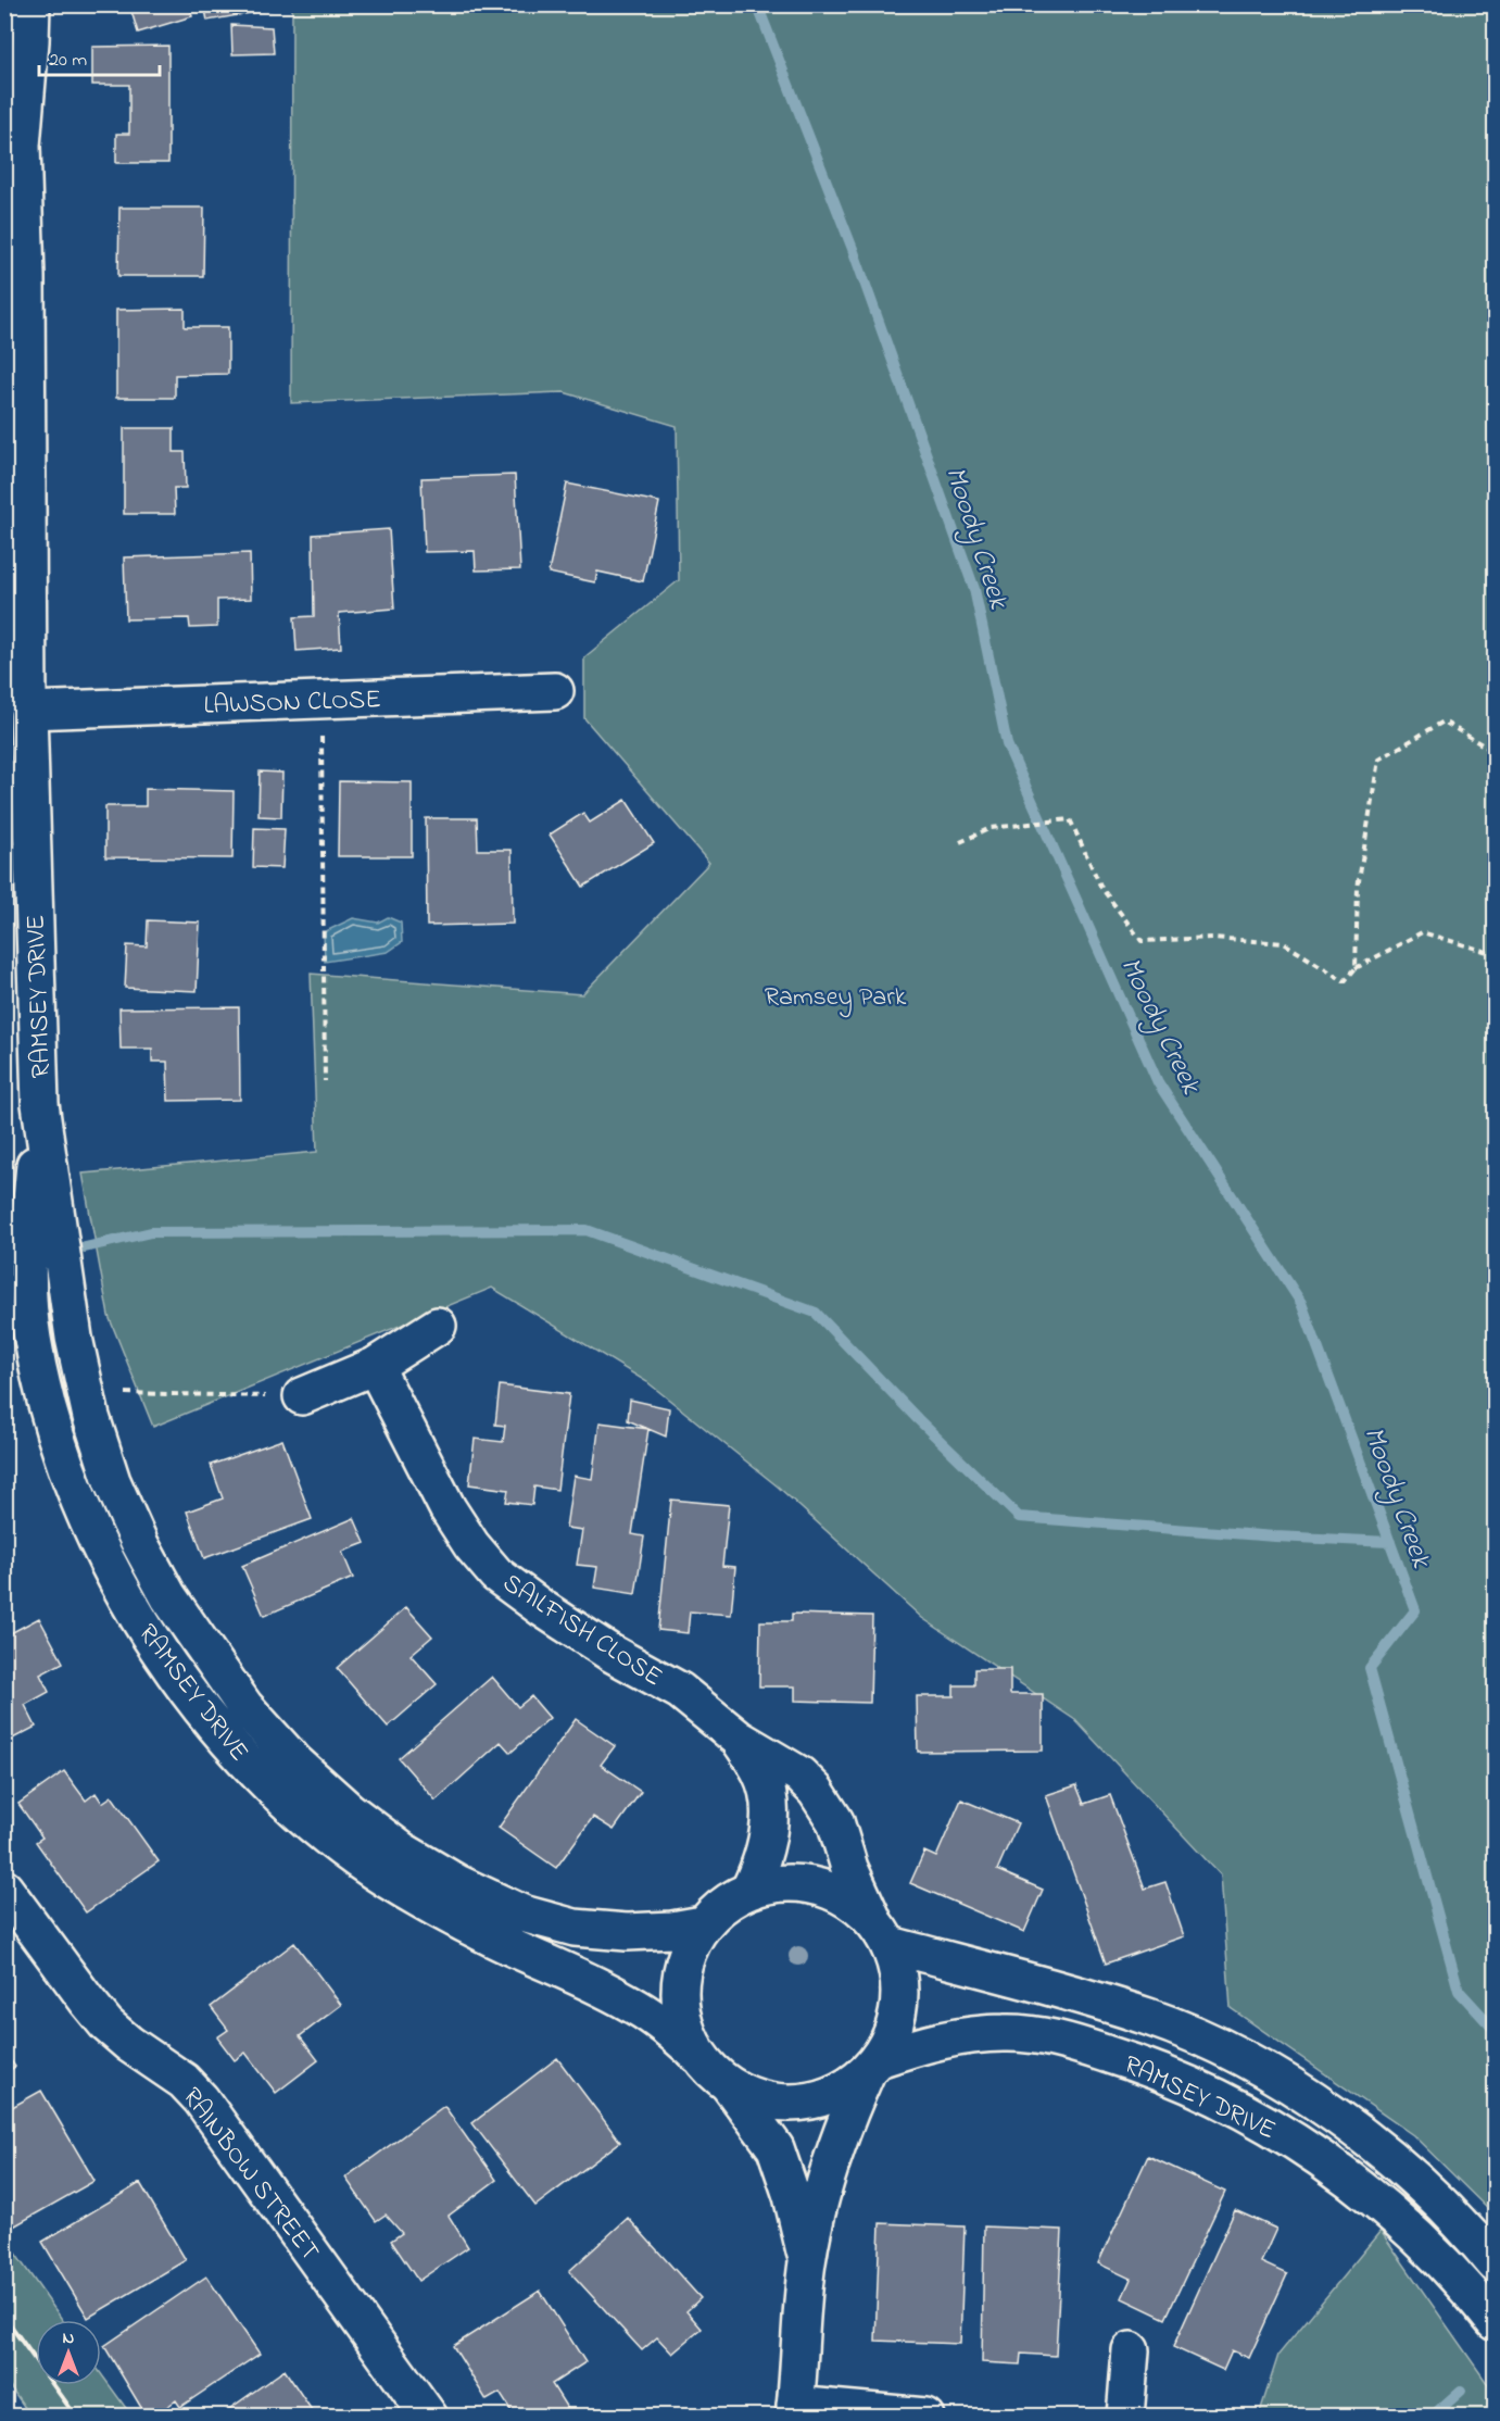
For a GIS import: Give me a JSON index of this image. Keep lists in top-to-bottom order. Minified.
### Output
{"streets":{"main road":["LAWSON CLOSE","RAMSEY DRIVE","SAILFISH CLOSE","RAINBOW STREET"]},"crossings":[["LAWSON CLOSE","RAMSEY DRIVE"],["RAMSEY DRIVE","SAILFISH CLOSE"]],"water":["Moody Creek"],"parks":["Ramsey Park"],"scale_bar":"20 m","north":"top"}
